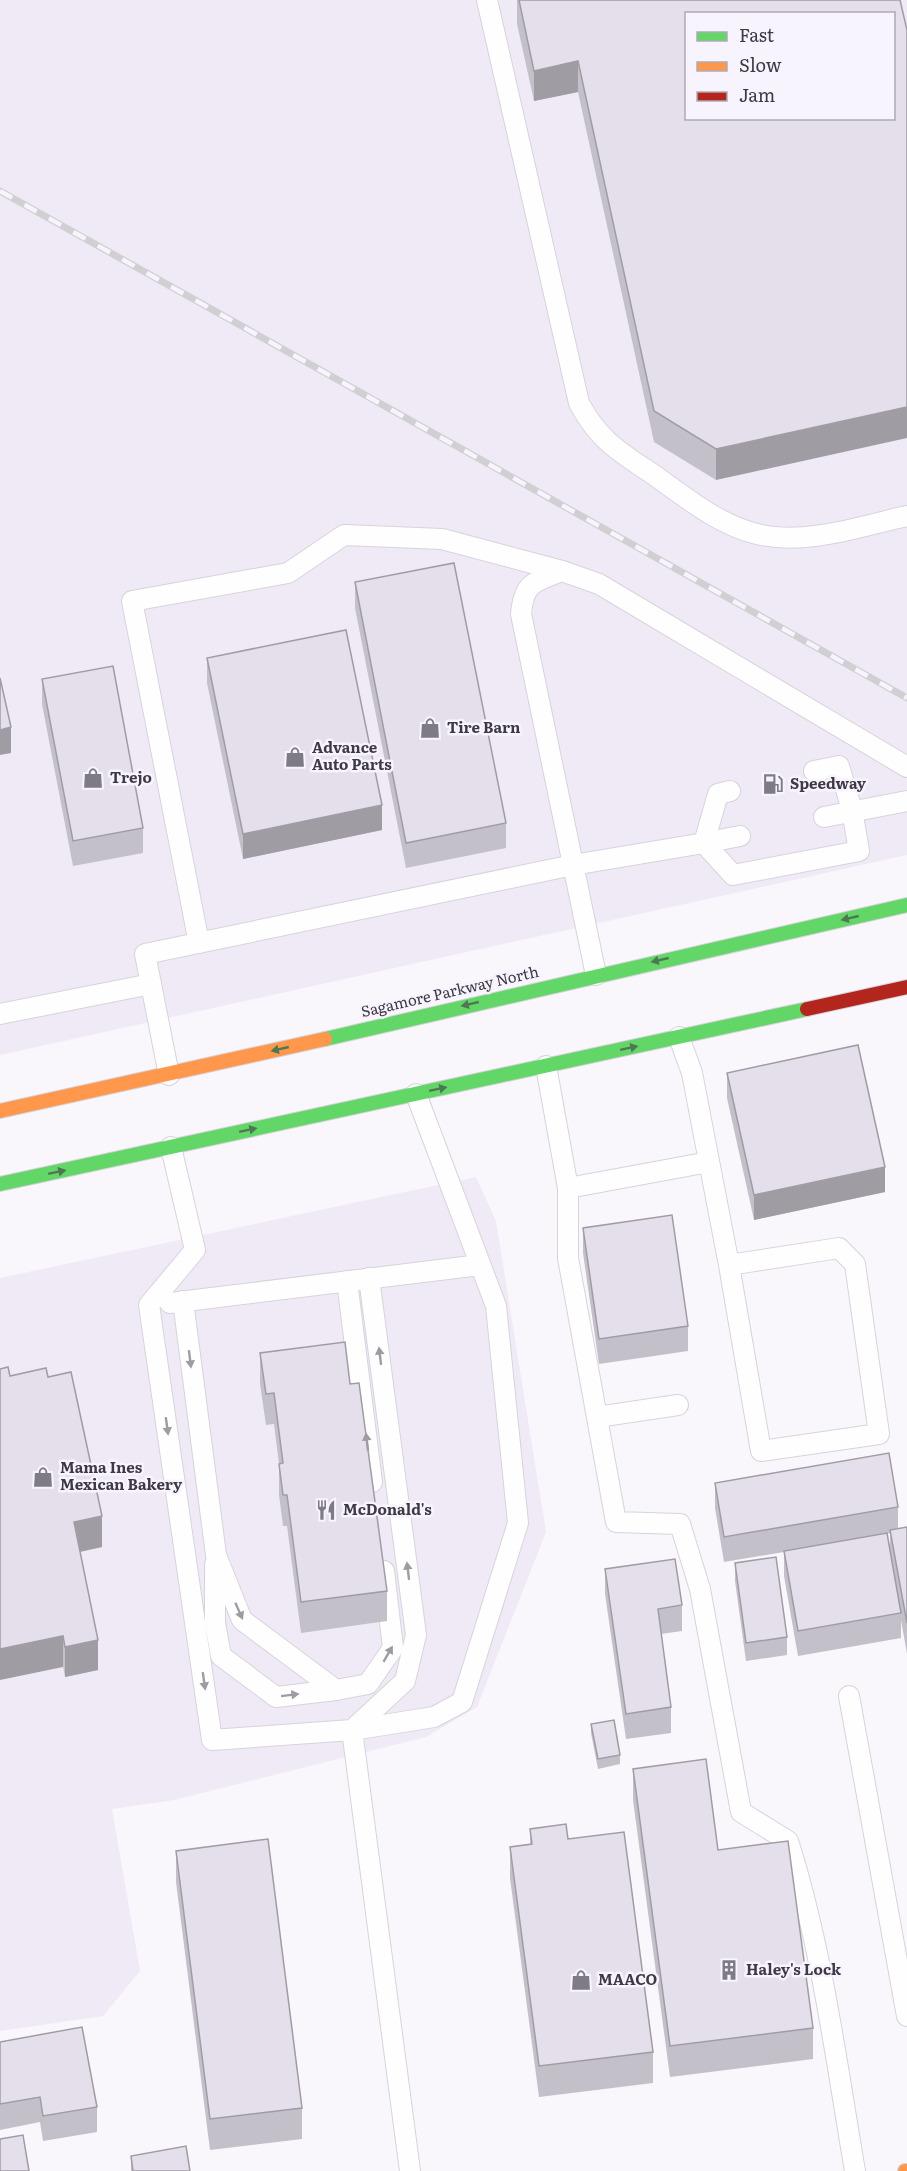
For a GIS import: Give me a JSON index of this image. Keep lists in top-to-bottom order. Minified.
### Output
{"streets":{"main road":["Sagamore Parkway North"]},"places":{"shop":["Tire Barn","Advance Auto Parts","Trejo","Mama Ines Mexican Bakery","MAACO"],"fuel station":["Speedway"],"restaurant":["McDonald's"],"building":["Haley's Lock"]},"legend":["Fast","Slow","Jam"]}
